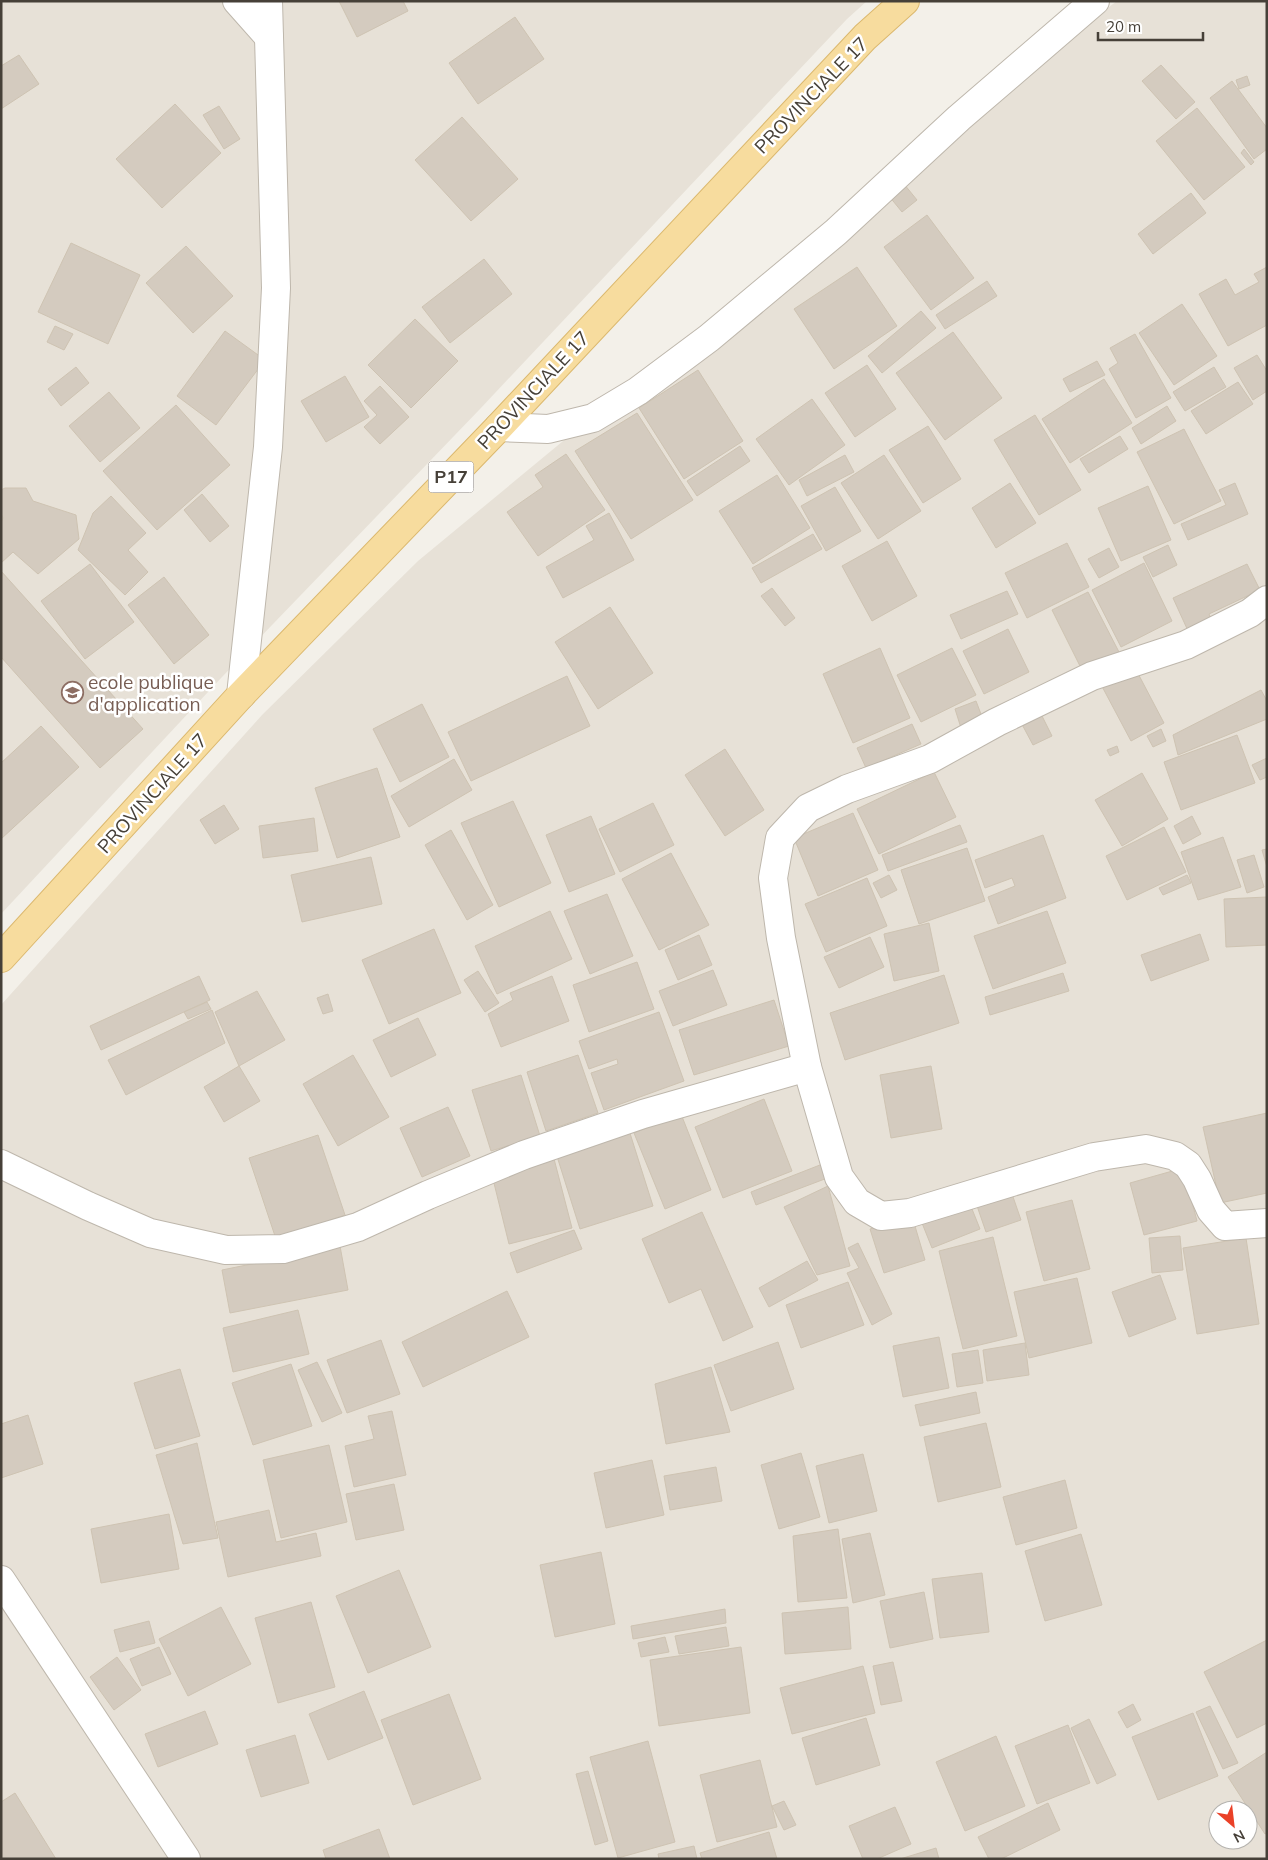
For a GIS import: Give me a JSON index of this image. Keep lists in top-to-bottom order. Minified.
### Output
{"streets":{"main road":["PROVINCIALE 17","P17"]},"places":{"school or university":["ecole publique d'application"]},"scale_bar":"20 m","north":"bottom right"}
